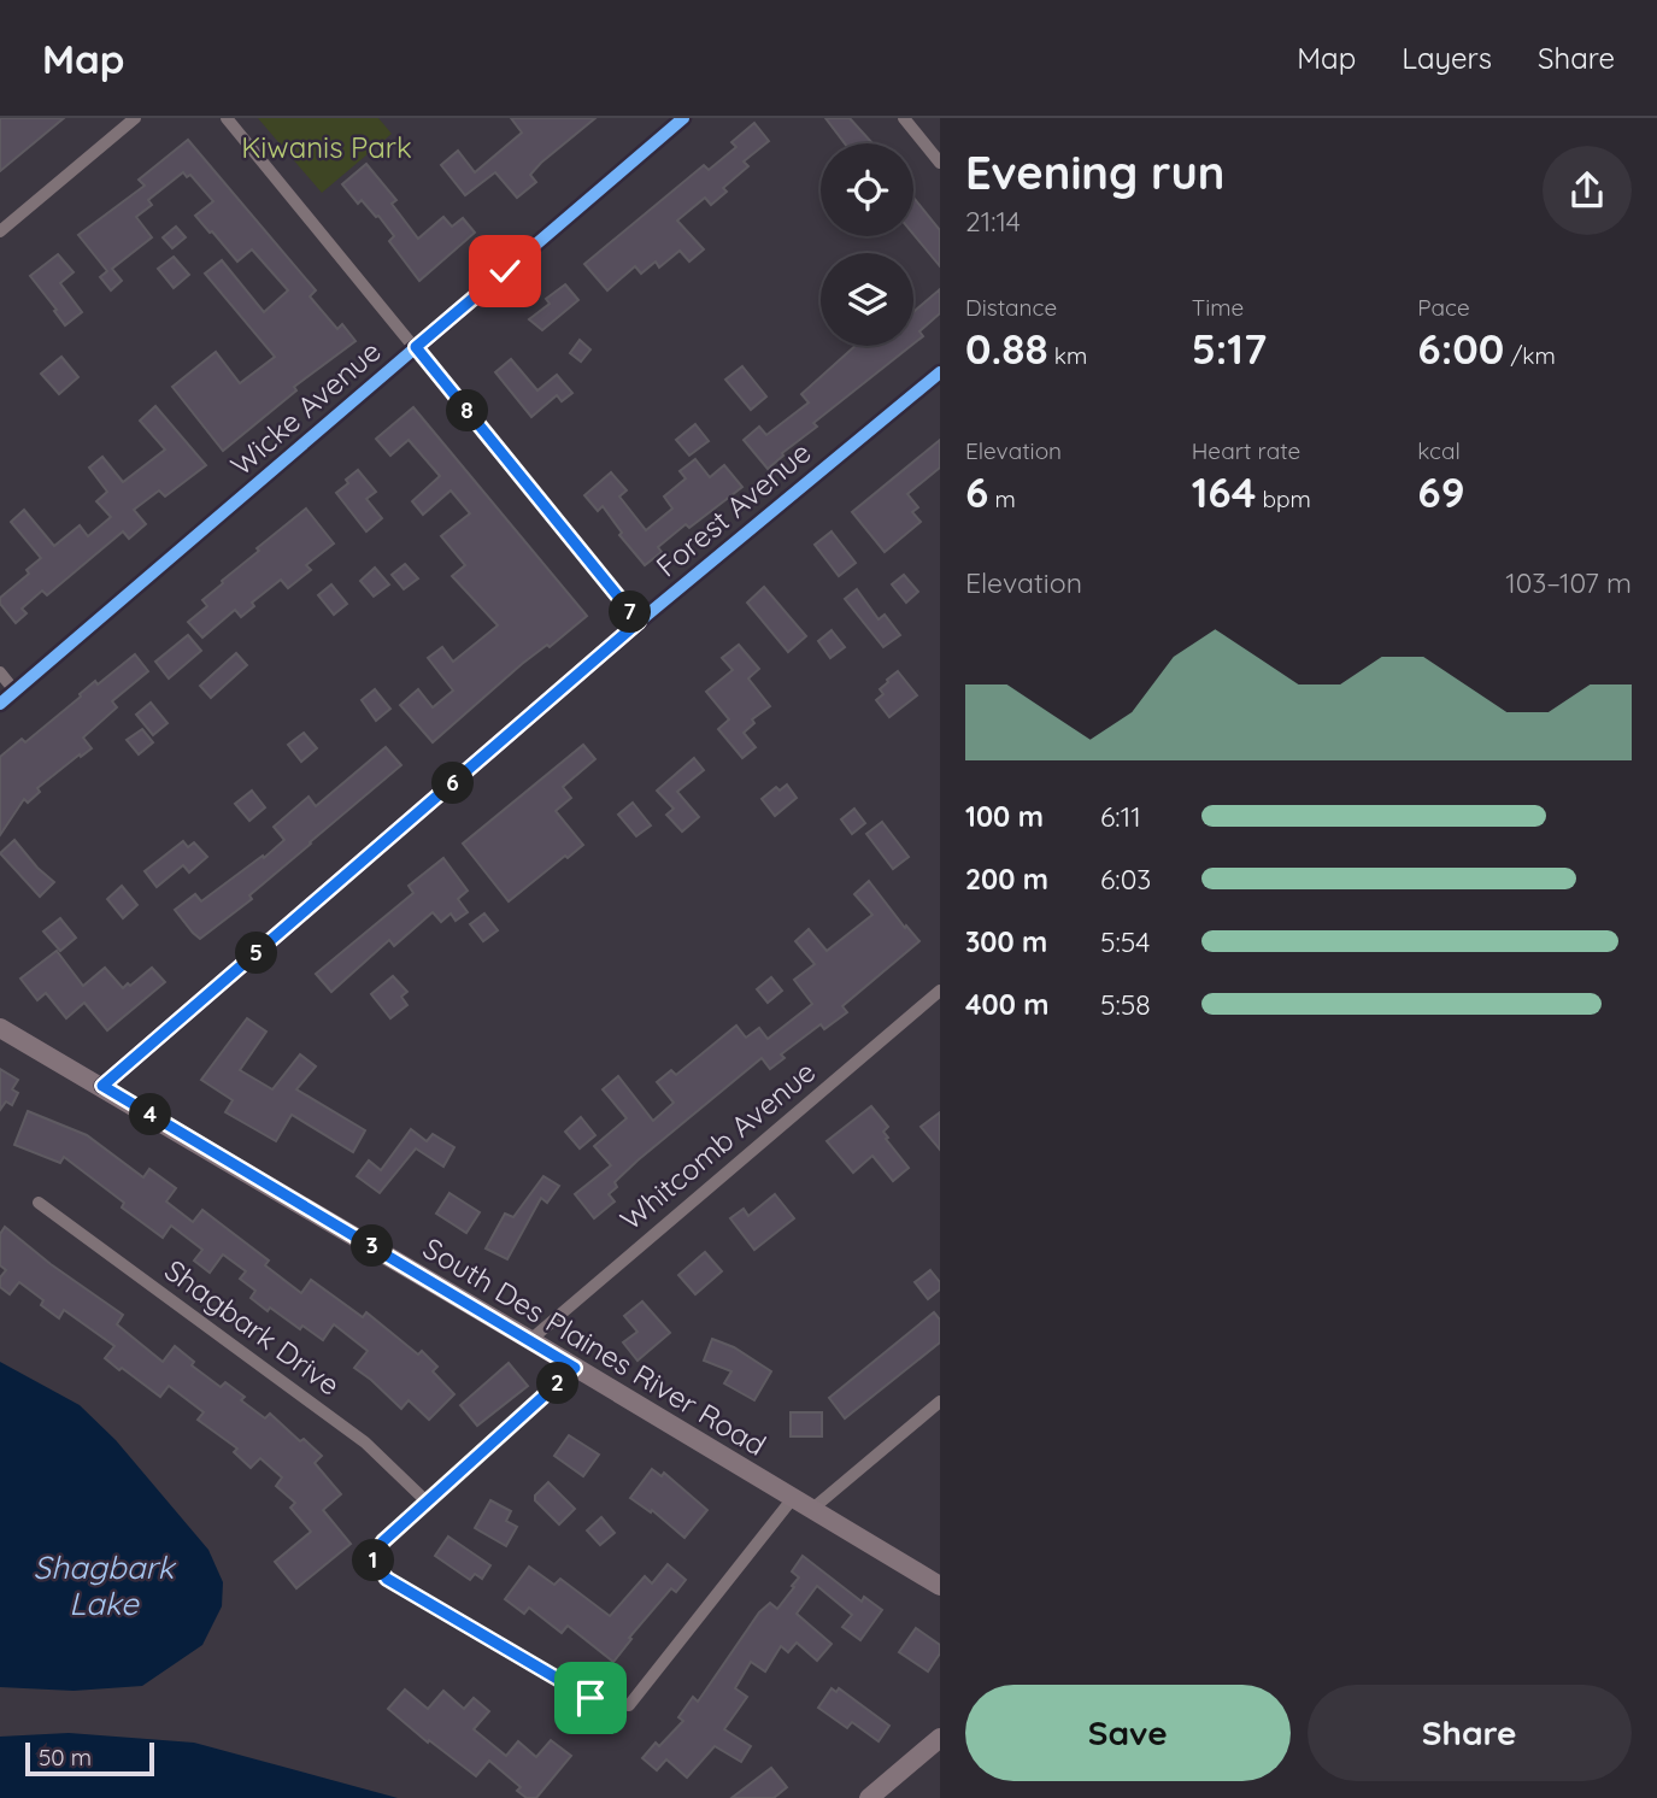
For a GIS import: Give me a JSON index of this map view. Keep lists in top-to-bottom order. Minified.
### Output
{"streets":{"main road":["South Des Plaines River Road"],"street":["Wicke Avenue","Forest Avenue","Whitcomb Avenue","Shagbark Drive"]},"crossings":[["Forest Avenue","South Des Plaines River Road"],["Whitcomb Avenue","South Des Plaines River Road"]],"water":["Shagbark Lake"],"parks":["Kiwanis Park"],"scale_bar":"50 m","page":{"header":"Map","nav":["Map","Layers","Share"],"heading":["Evening run","21:14"],"stats":[["Distance","0.88 km"],["Time","5:17"],["Pace","6:00 /km"],["Elevation","6 m"],["Heart rate","164 bpm"],["kcal","69"]],"pins":["8","7","6","5","4","3","2","1"],"chart":["Elevation","103–107 m"],"list":[{"name":"100 m","note":"6:11"},{"name":"200 m","note":"6:03"},{"name":"300 m","note":"5:54"},{"name":"400 m","note":"5:58"}],"buttons":["Save","Share"],"scale":"50 m"}}
